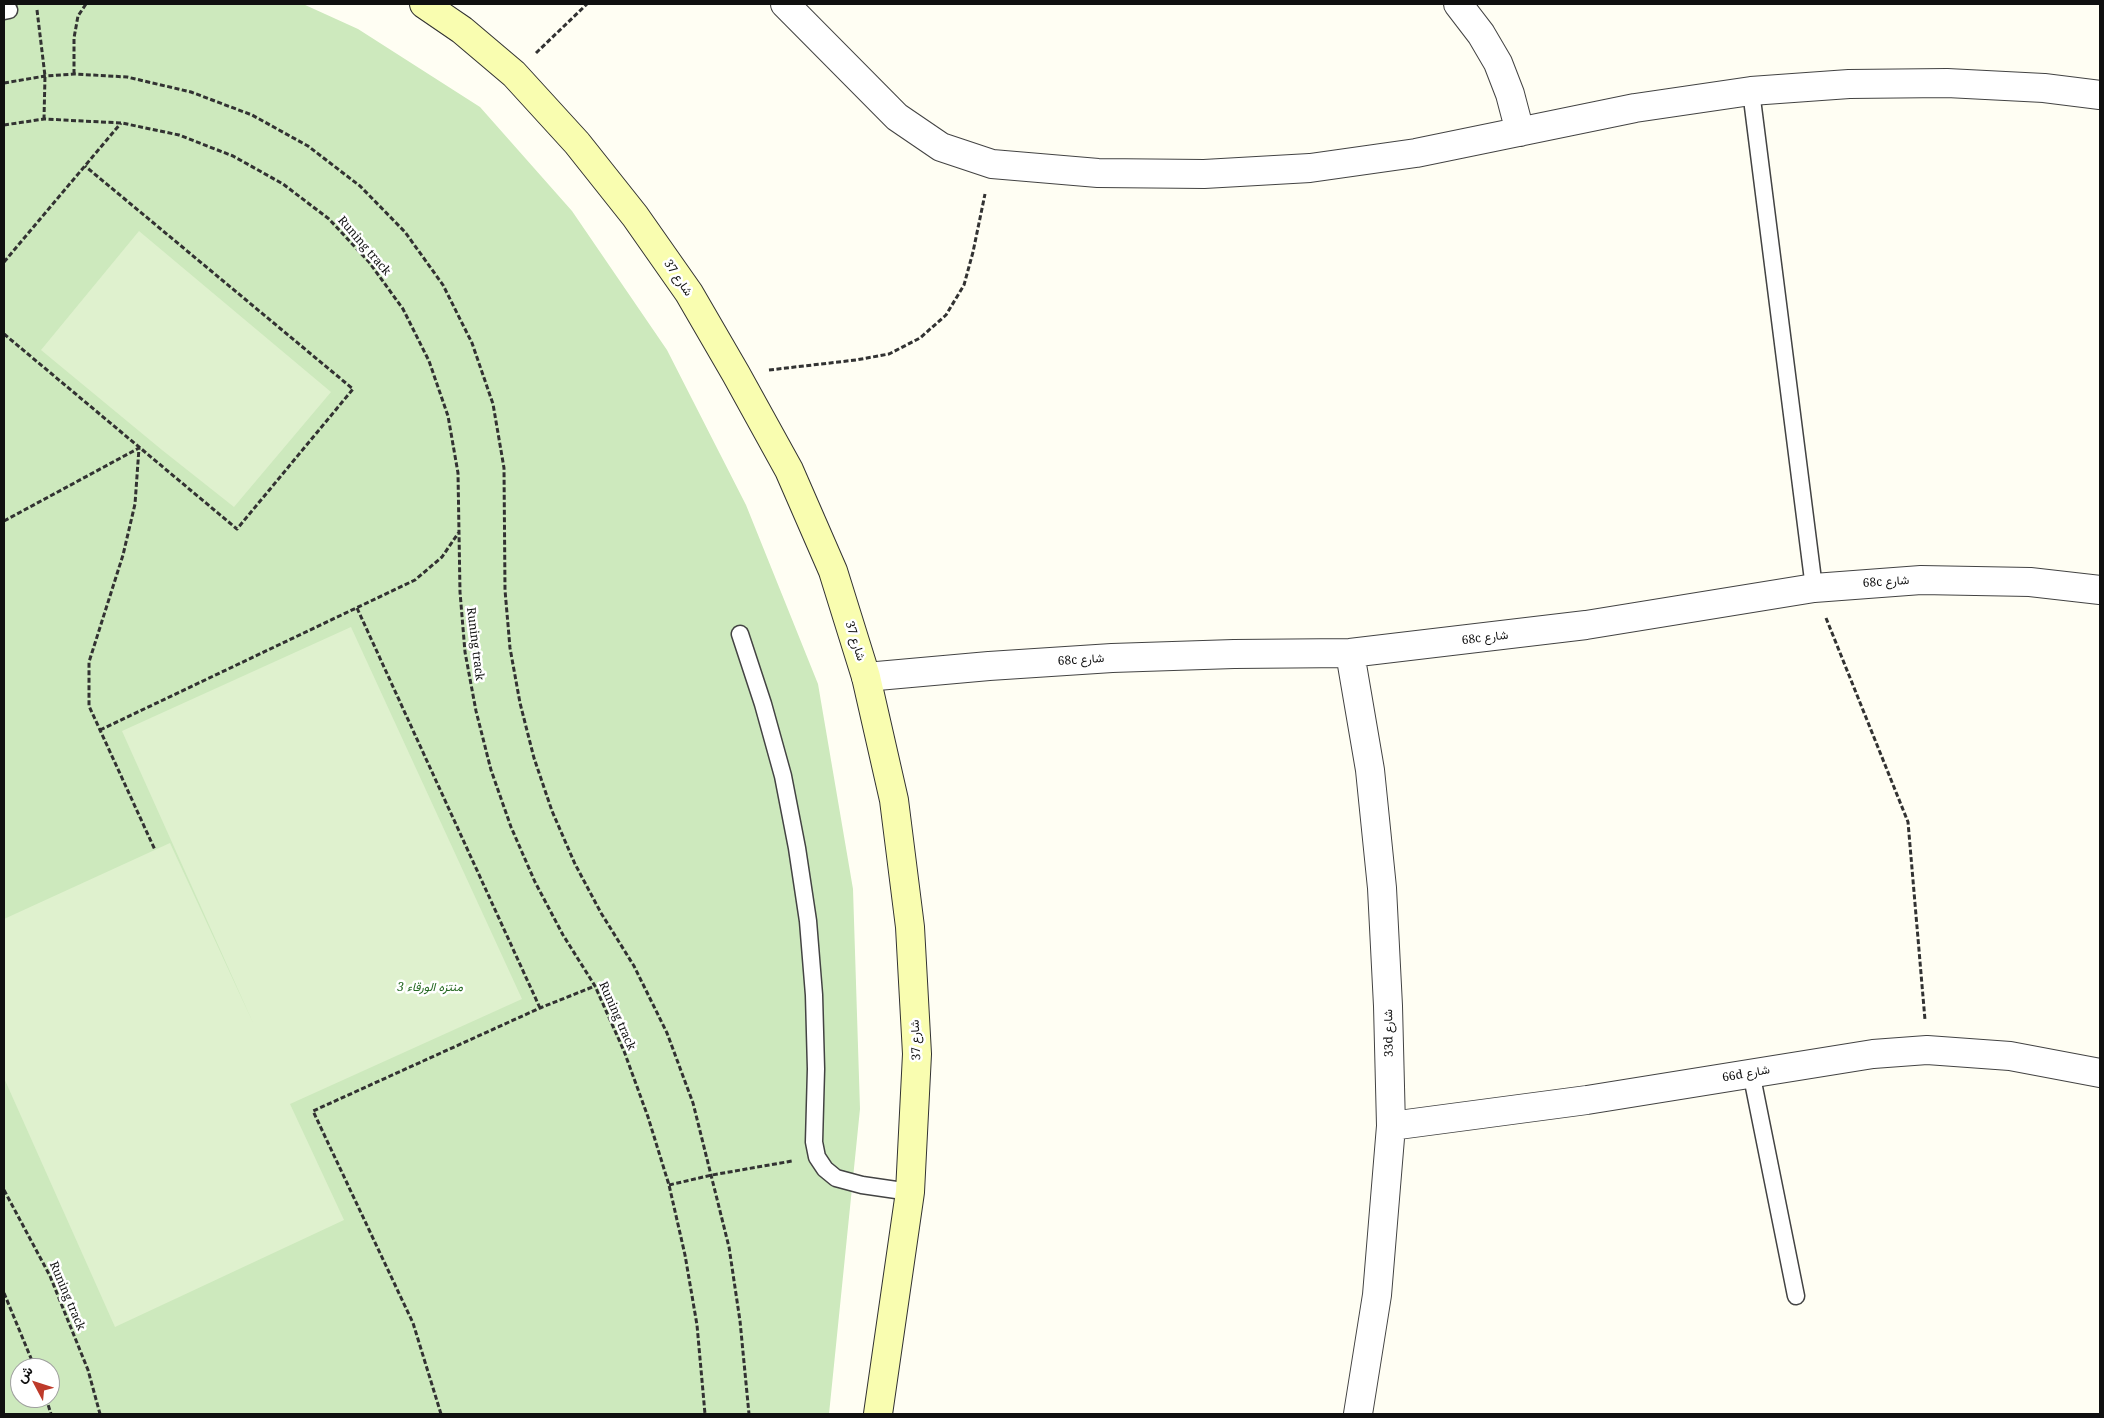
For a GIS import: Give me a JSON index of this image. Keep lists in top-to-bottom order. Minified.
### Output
{"streets":{"street":["شارع 37","68c شارع","33d شارع","66d شارع"],"path":["Runing track"]},"crossings":[["شارع 37","68c شارع"],["68c شارع","33d شارع"],["33d شارع","66d شارع"]],"parks":["منتزه الورقاء 3"],"north":"top left"}
